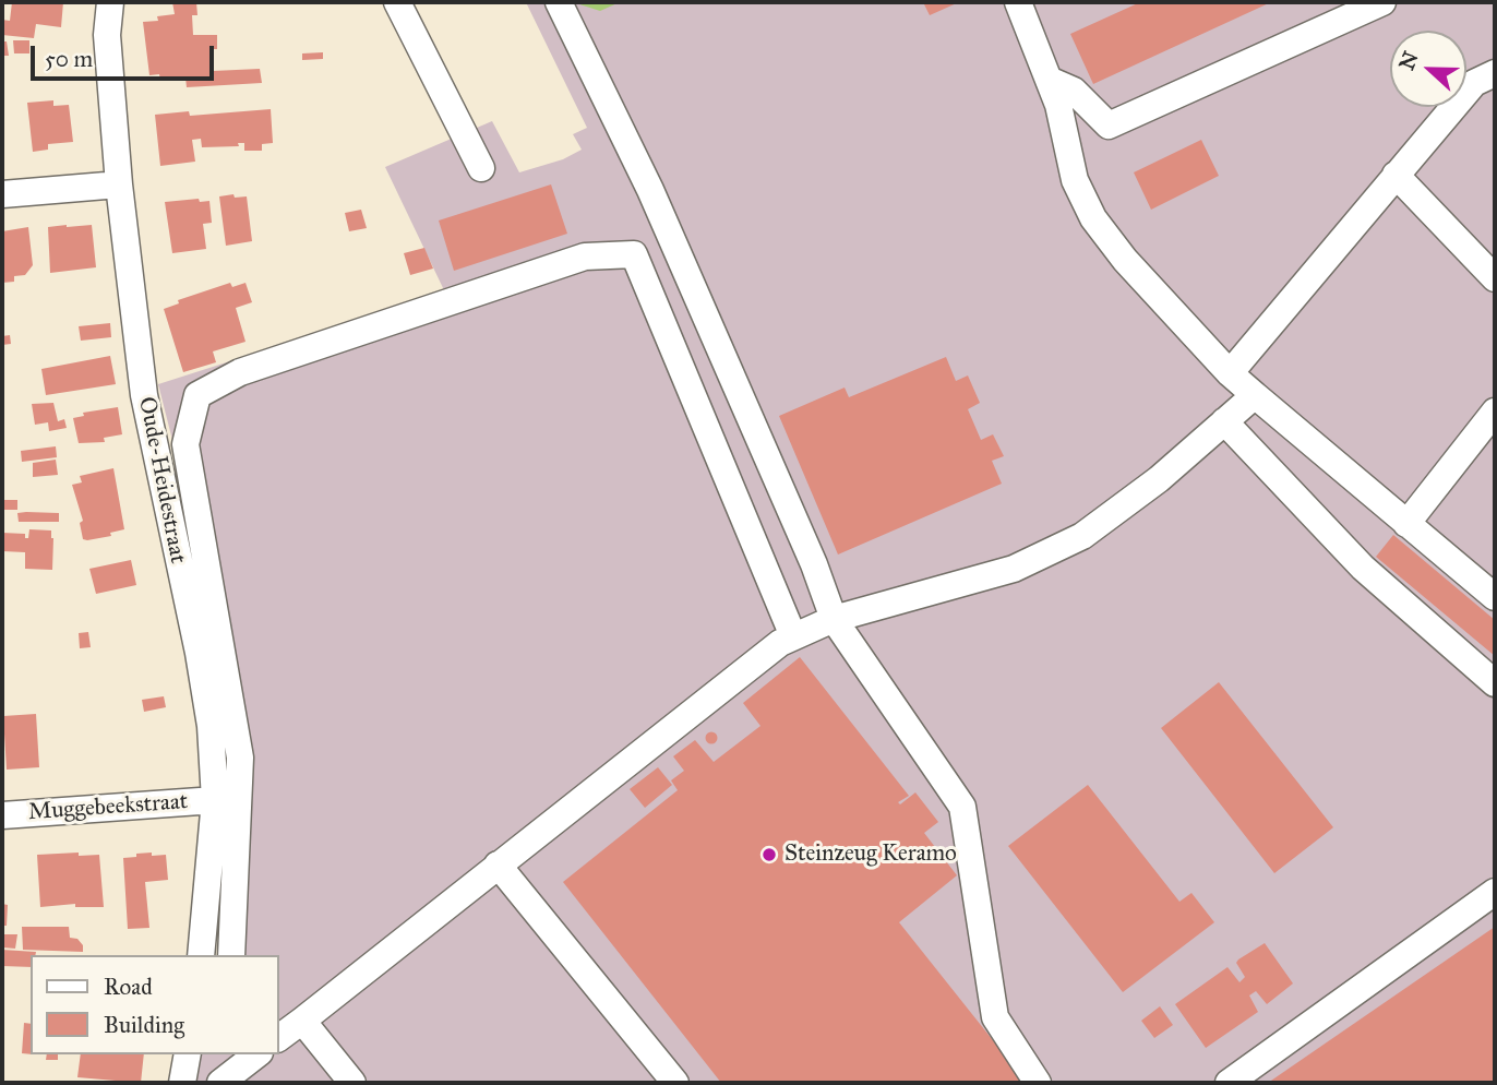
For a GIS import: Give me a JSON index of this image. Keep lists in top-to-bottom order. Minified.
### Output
{"streets":{"street":["Oude-Heidestraat","Muggebeekstraat"]},"crossings":[["Oude-Heidestraat","Muggebeekstraat"]],"places":["Steinzeug Keramo"],"legend":["Road","Building"],"scale_bar":"50 m","north":"left"}
